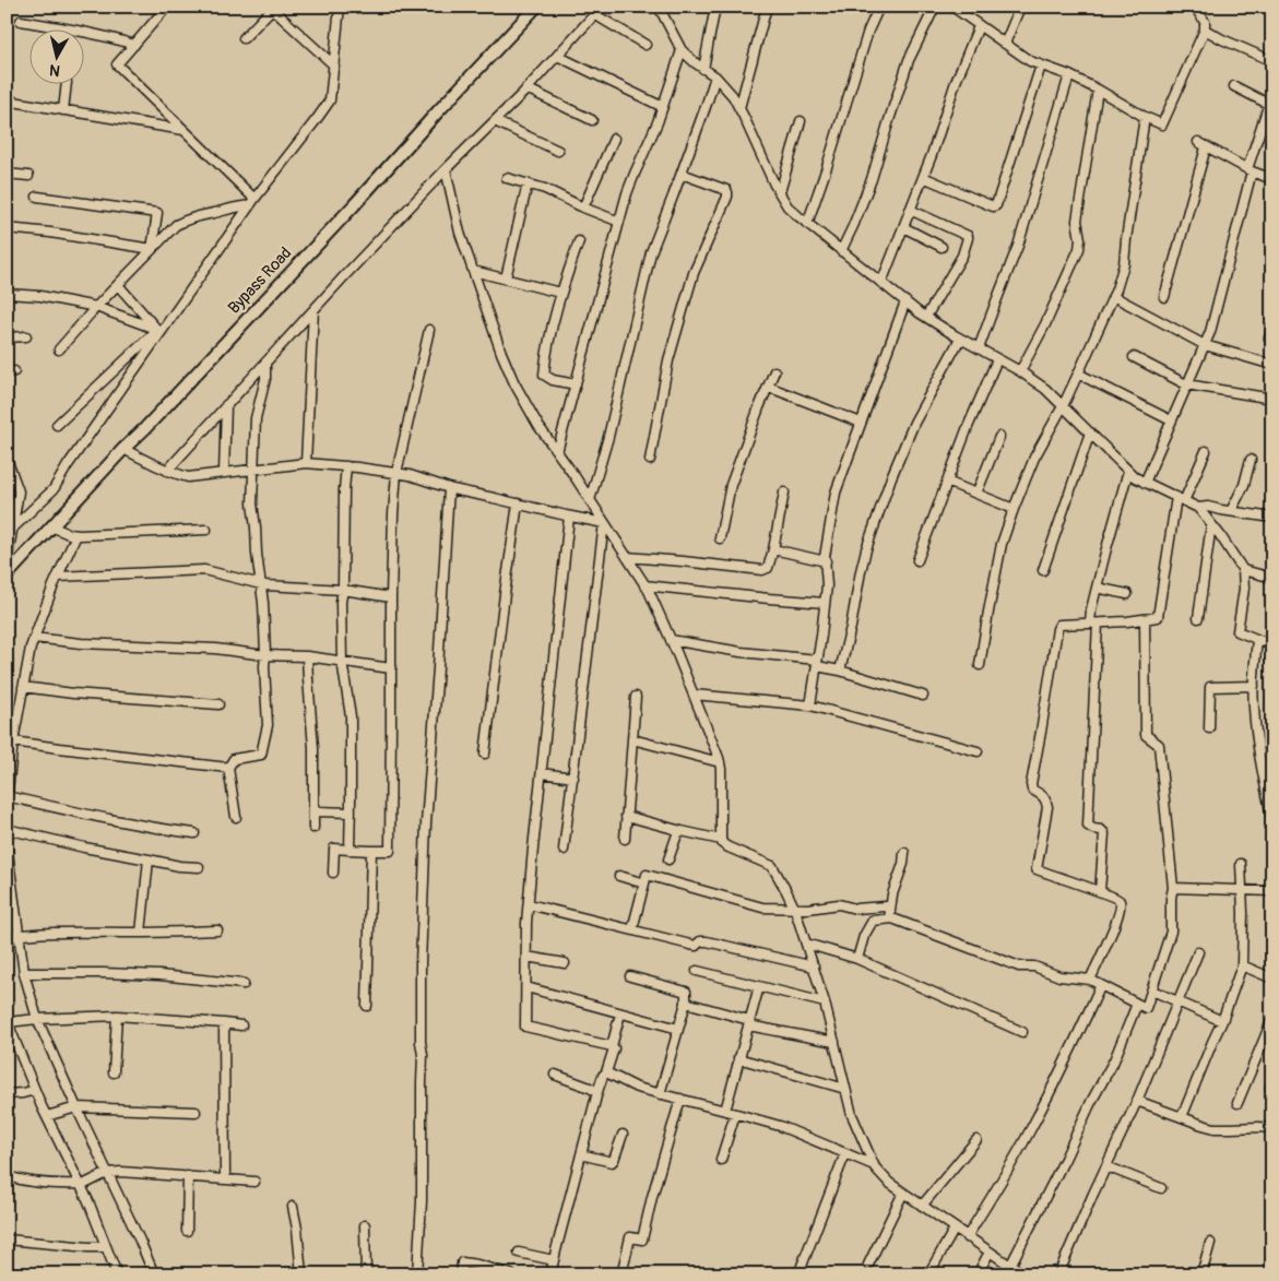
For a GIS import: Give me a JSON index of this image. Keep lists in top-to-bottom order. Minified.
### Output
{"streets":{"main road":["Bypass Road"]},"north":"bottom"}
